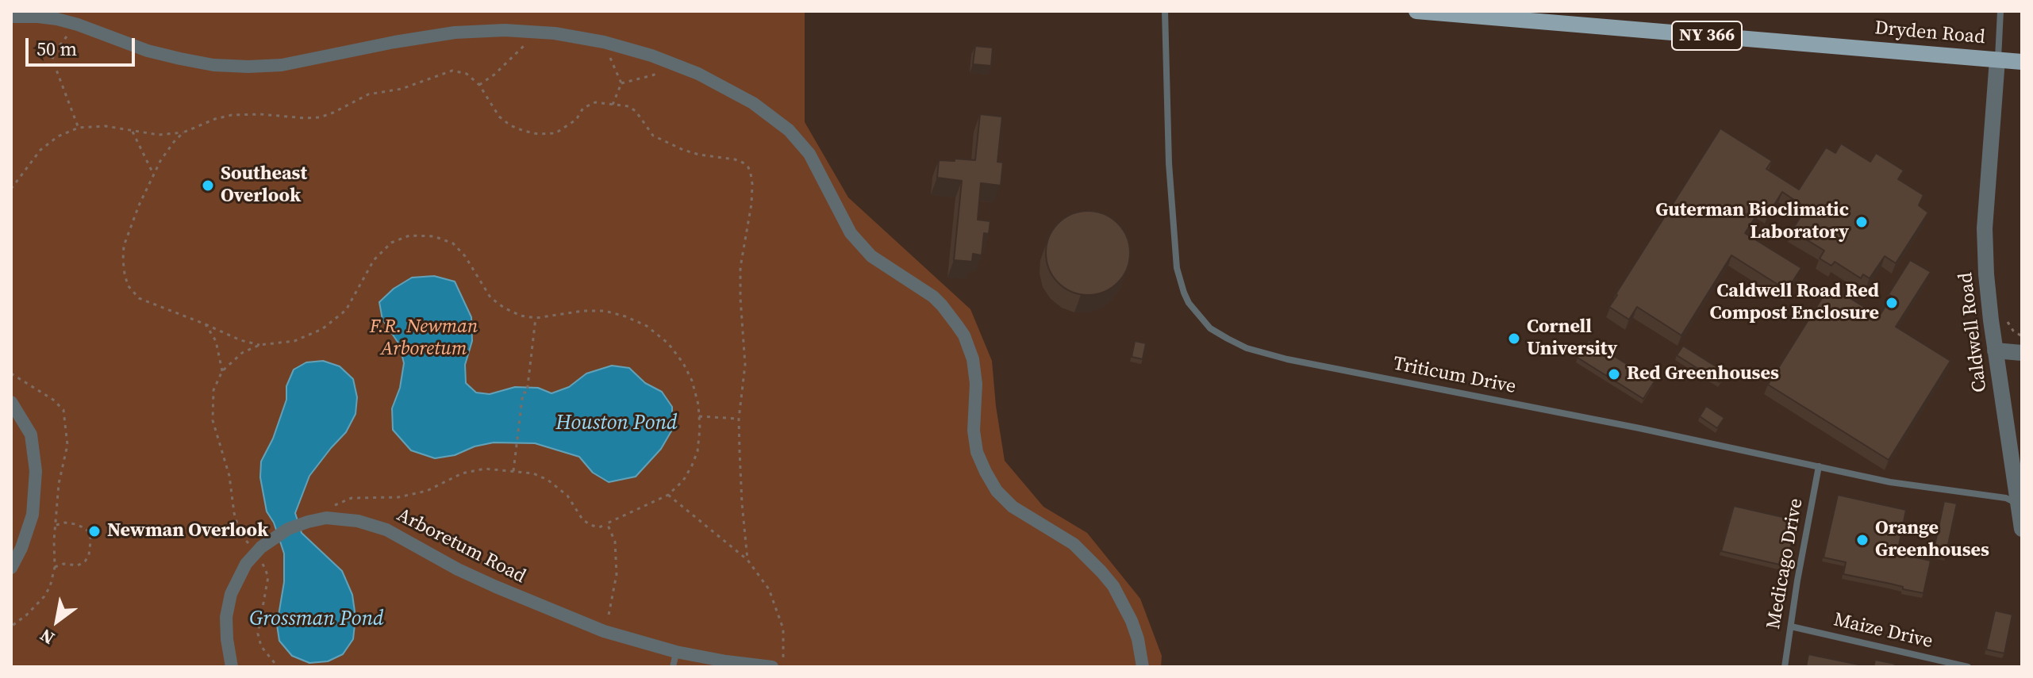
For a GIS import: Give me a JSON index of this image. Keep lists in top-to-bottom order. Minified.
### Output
{"streets":{"main road":["Dryden Road","NY 366"],"street":["Caldwell Road","Arboretum Road"],"lane":["Triticum Drive","Medicago Drive","Maize Drive"]},"crossings":[["Dryden Road","Caldwell Road"],["Caldwell Road","Triticum Drive"],["Triticum Drive","Medicago Drive"],["Medicago Drive","Maize Drive"]],"water":["Houston Pond","Grossman Pond"],"parks":["F.R. Newman Arboretum"],"places":["Southeast Overlook","Guterman Bioclimatic Laboratory","Caldwell Road Red Compost Enclosure","Cornell University","Red Greenhouses","Newman Overlook","Orange Greenhouses"],"scale_bar":"50 m","north":"bottom left"}
